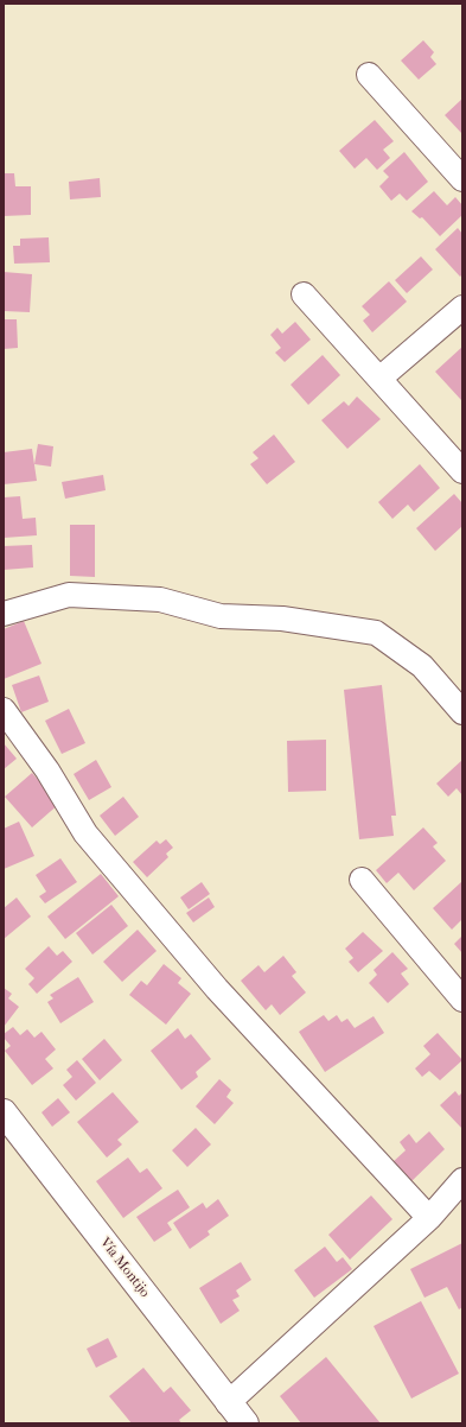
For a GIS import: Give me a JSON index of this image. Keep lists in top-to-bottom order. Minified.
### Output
{"streets":{"main road":["Vía Montijo"]}}
